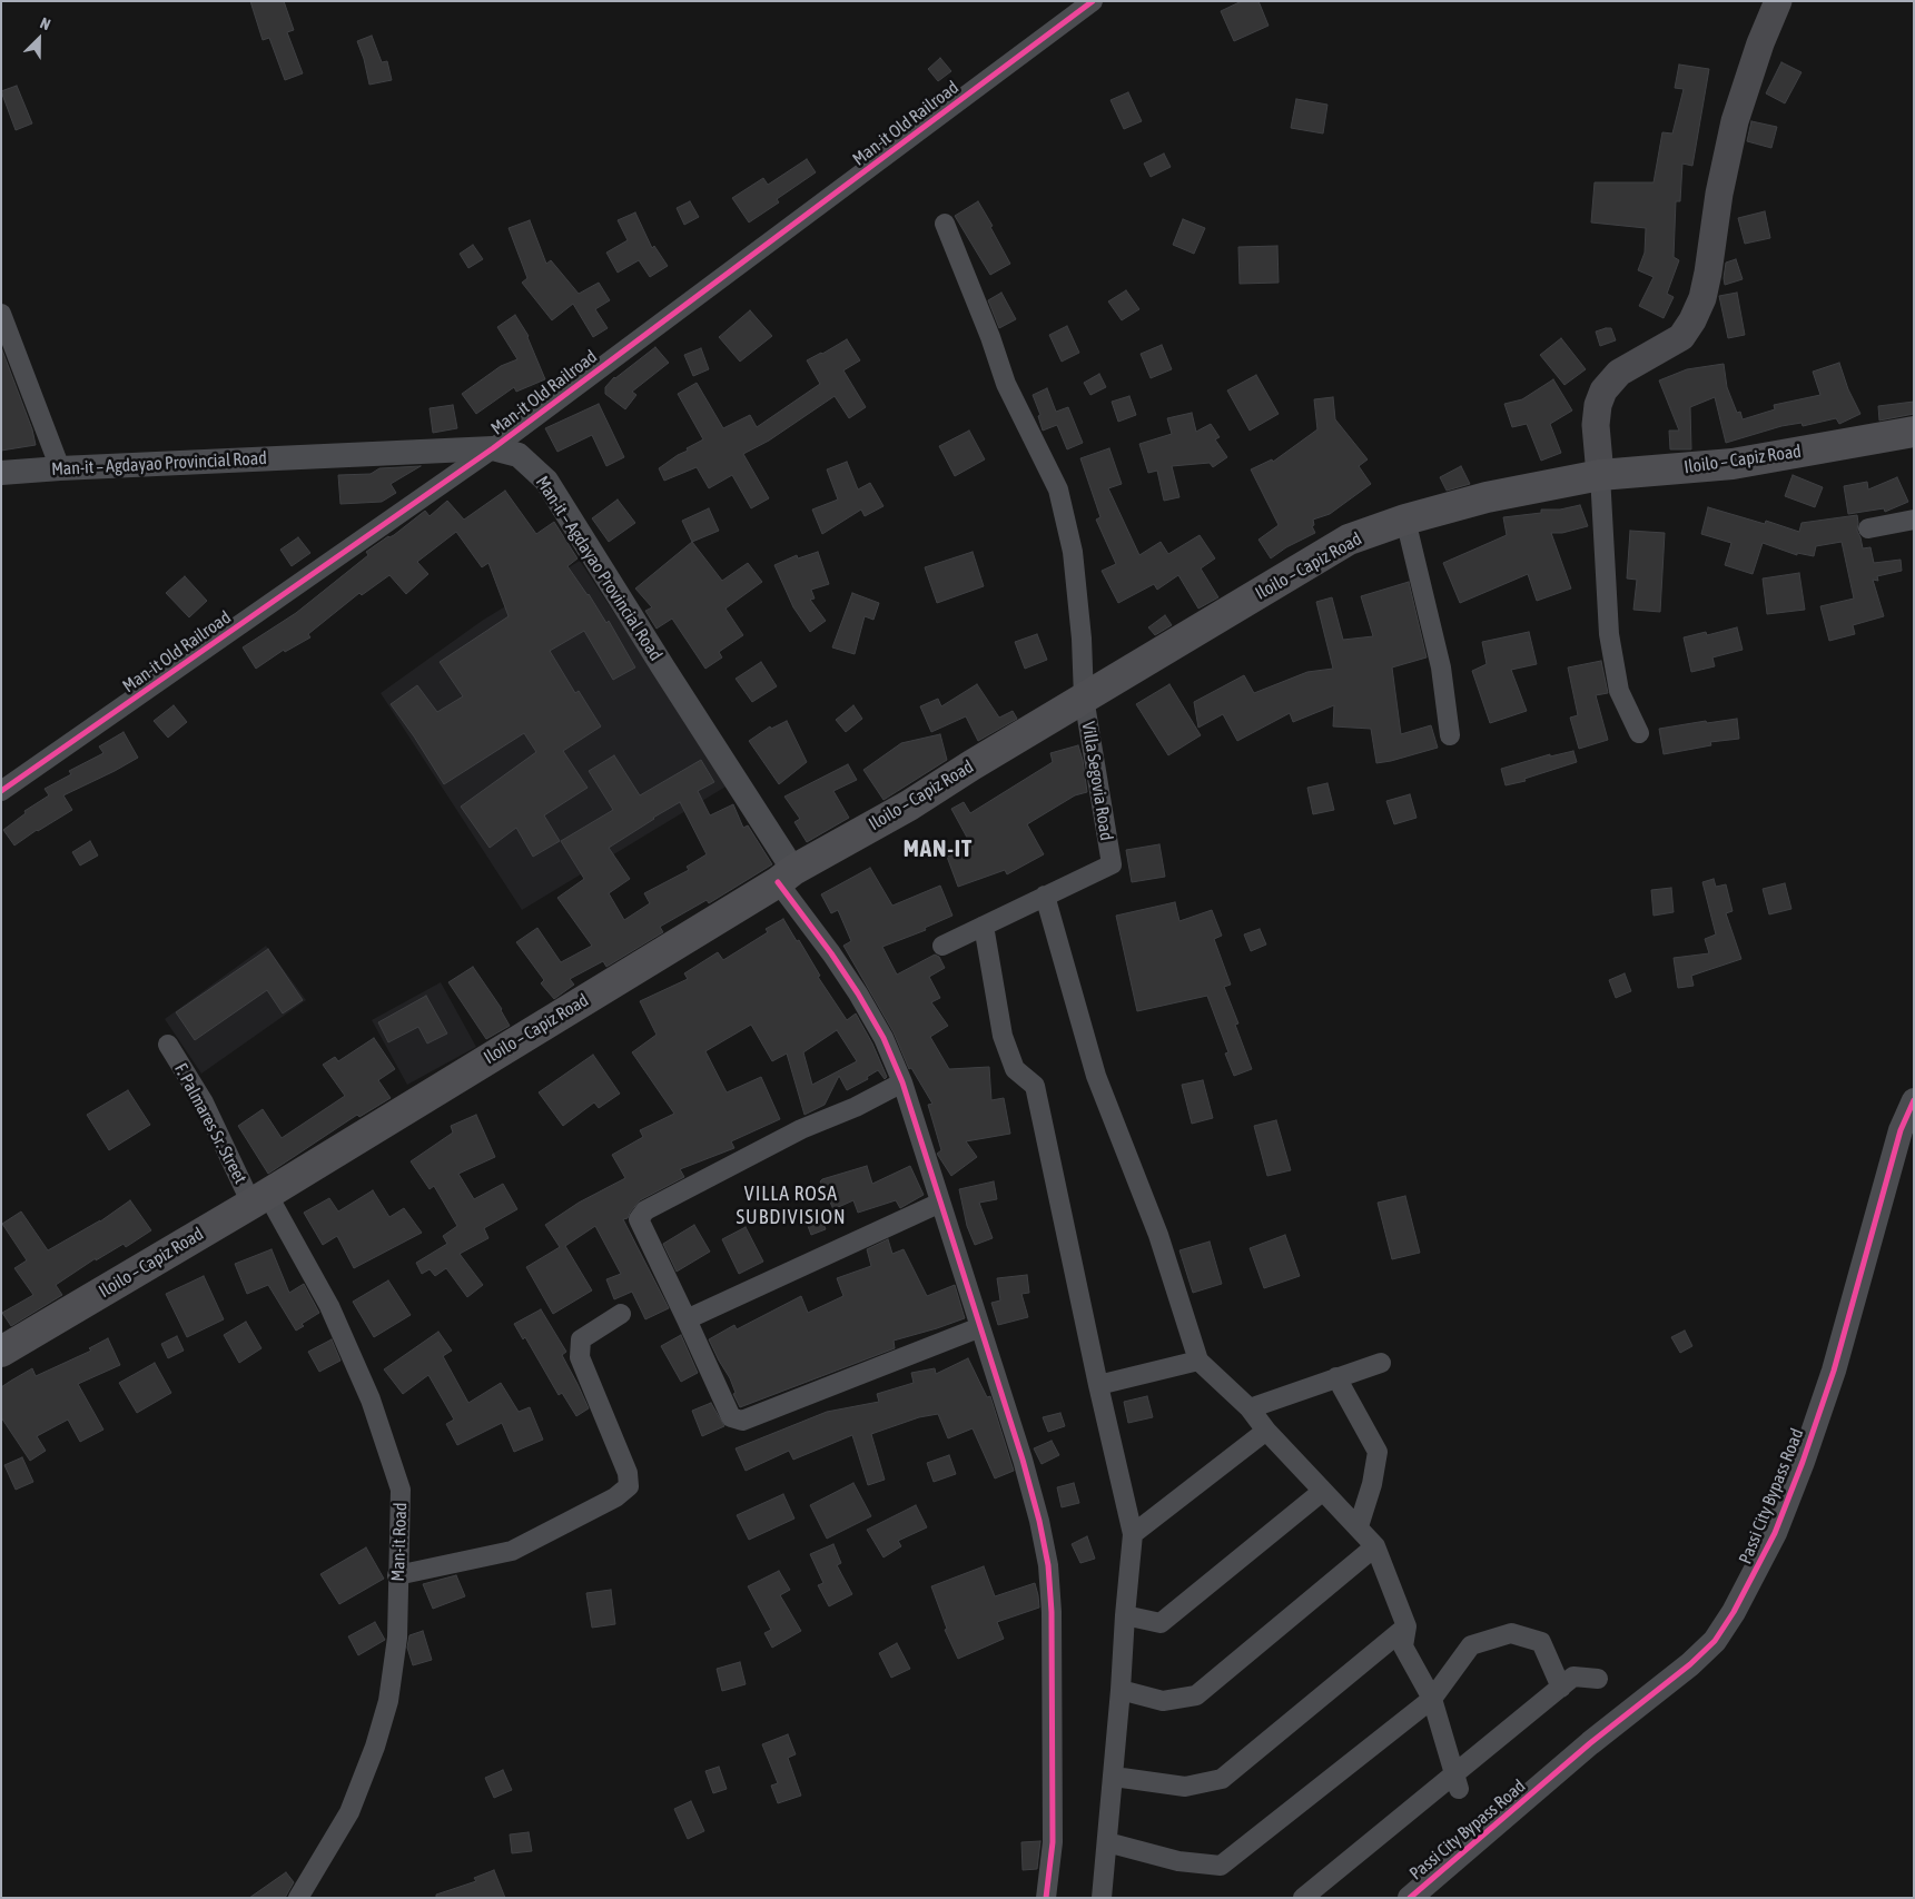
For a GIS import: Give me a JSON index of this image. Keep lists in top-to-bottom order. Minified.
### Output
{"streets":{"highway":["Iloilo – Capiz Road"],"street":["Man-it Old Railroad","Man-it – Agdayao Provincial Road","Villa Segovia Road","F. Palmares Sr. Street","Passi City Bypass Road","Man-it Road"]},"crossings":[["Man-it Old Railroad","Man-it – Agdayao Provincial Road"],["Iloilo – Capiz Road","Man-it – Agdayao Provincial Road"],["Iloilo – Capiz Road","Villa Segovia Road"],["Iloilo – Capiz Road","F. Palmares Sr. Street"],["Iloilo – Capiz Road","Man-it Road"],["F. Palmares Sr. Street","Man-it Road"]],"districts":["MAN-IT","VILLA ROSA SUBDIVISION"],"north":"top right"}
